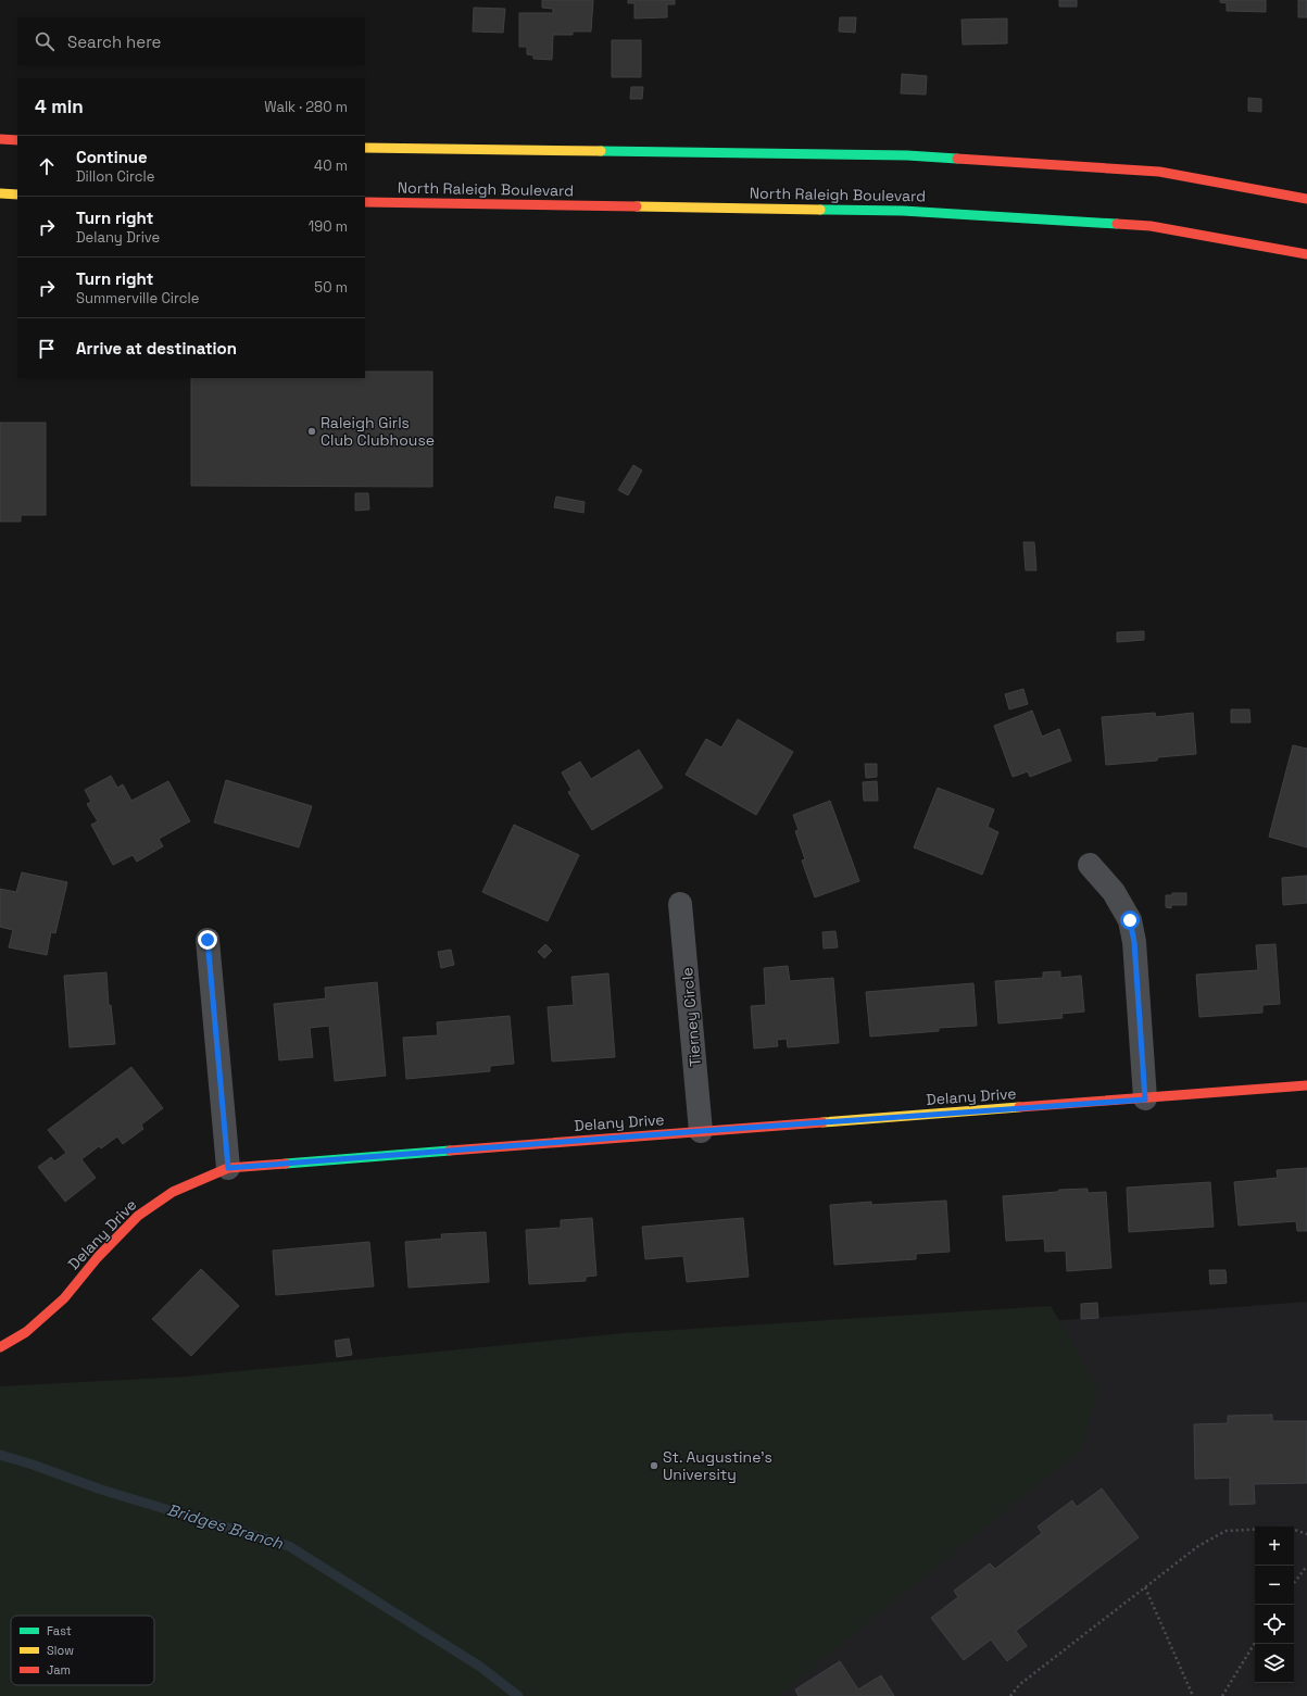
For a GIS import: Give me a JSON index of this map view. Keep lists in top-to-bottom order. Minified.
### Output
{"streets":{"main road":["North Raleigh Boulevard","Delany Drive"],"street":["Tierney Circle"]},"crossings":[["Tierney Circle","Delany Drive"]],"water":["Bridges Branch"],"places":["Raleigh Girls Club Clubhouse","St. Augustine's University"],"legend":["Fast","Slow","Jam"],"page":{"search":"Search here","heading":["4 min","Walk · 280 m"],"list":[["Continue","Dillon Circle","40 m"],["Turn right","Delany Drive","190 m"],["Turn right","Summerville Circle","50 m"],"Arrive at destination"],"map_buttons":["+","−"]}}
